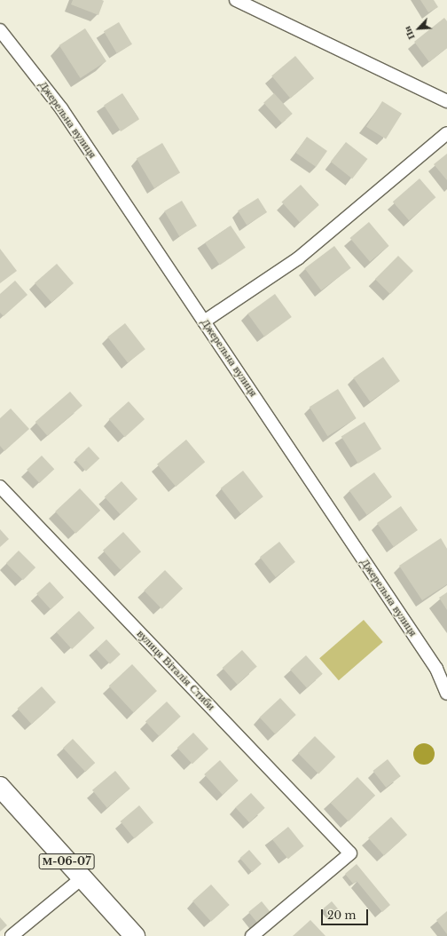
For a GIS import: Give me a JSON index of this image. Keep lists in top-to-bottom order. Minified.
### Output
{"streets":{"main road":["М-06-07"],"street":["Джерельна вулиця","вулиця Віталія Стиби"]},"scale_bar":"20 m","north":"bottom left"}
